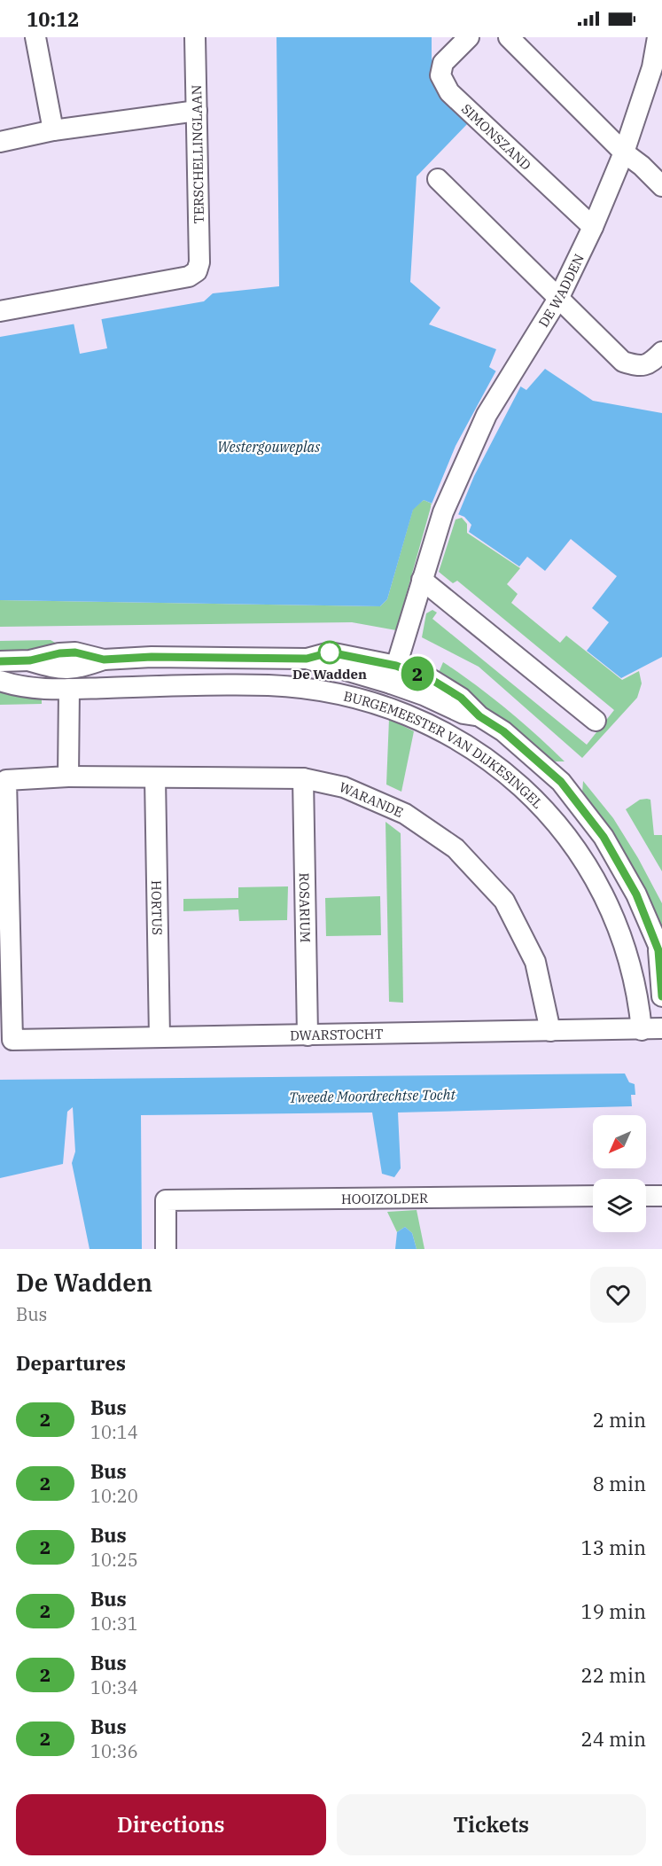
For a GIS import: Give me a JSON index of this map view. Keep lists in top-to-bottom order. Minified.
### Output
{"streets":{"street":["SIMONSZAND","TERSCHELLINGLAAN","DE WADDEN","BURGEMEESTER VAN DIJKESINGEL","WARANDE","ROSARIUM","HORTUS","DWARSTOCHT","HOOIZOLDER"]},"crossings":[["SIMONSZAND","DE WADDEN"],["DE WADDEN","BURGEMEESTER VAN DIJKESINGEL"],["BURGEMEESTER VAN DIJKESINGEL","DWARSTOCHT"],["WARANDE","ROSARIUM"],["WARANDE","HORTUS"],["WARANDE","DWARSTOCHT"],["ROSARIUM","DWARSTOCHT"],["HORTUS","DWARSTOCHT"]],"water":["Westergouweplas","Tweede Moordrechtse Tocht"],"places":["De Wadden"],"lines":["bus line 2"],"north":"bottom left","page":{"status":"10:12","on_map":"2","heading":[["De Wadden","Bus"],"Departures"],"list":[{"mark":"2","name":"Bus","note":"10:14","value":"2 min"},{"mark":"2","name":"Bus","note":"10:20","value":"8 min"},{"mark":"2","name":"Bus","note":"10:25","value":"13 min"},{"mark":"2","name":"Bus","note":"10:31","value":"19 min"},{"mark":"2","name":"Bus","note":"10:34","value":"22 min"},{"mark":"2","name":"Bus","note":"10:36","value":"24 min"}],"buttons":["Directions","Tickets"]}}
